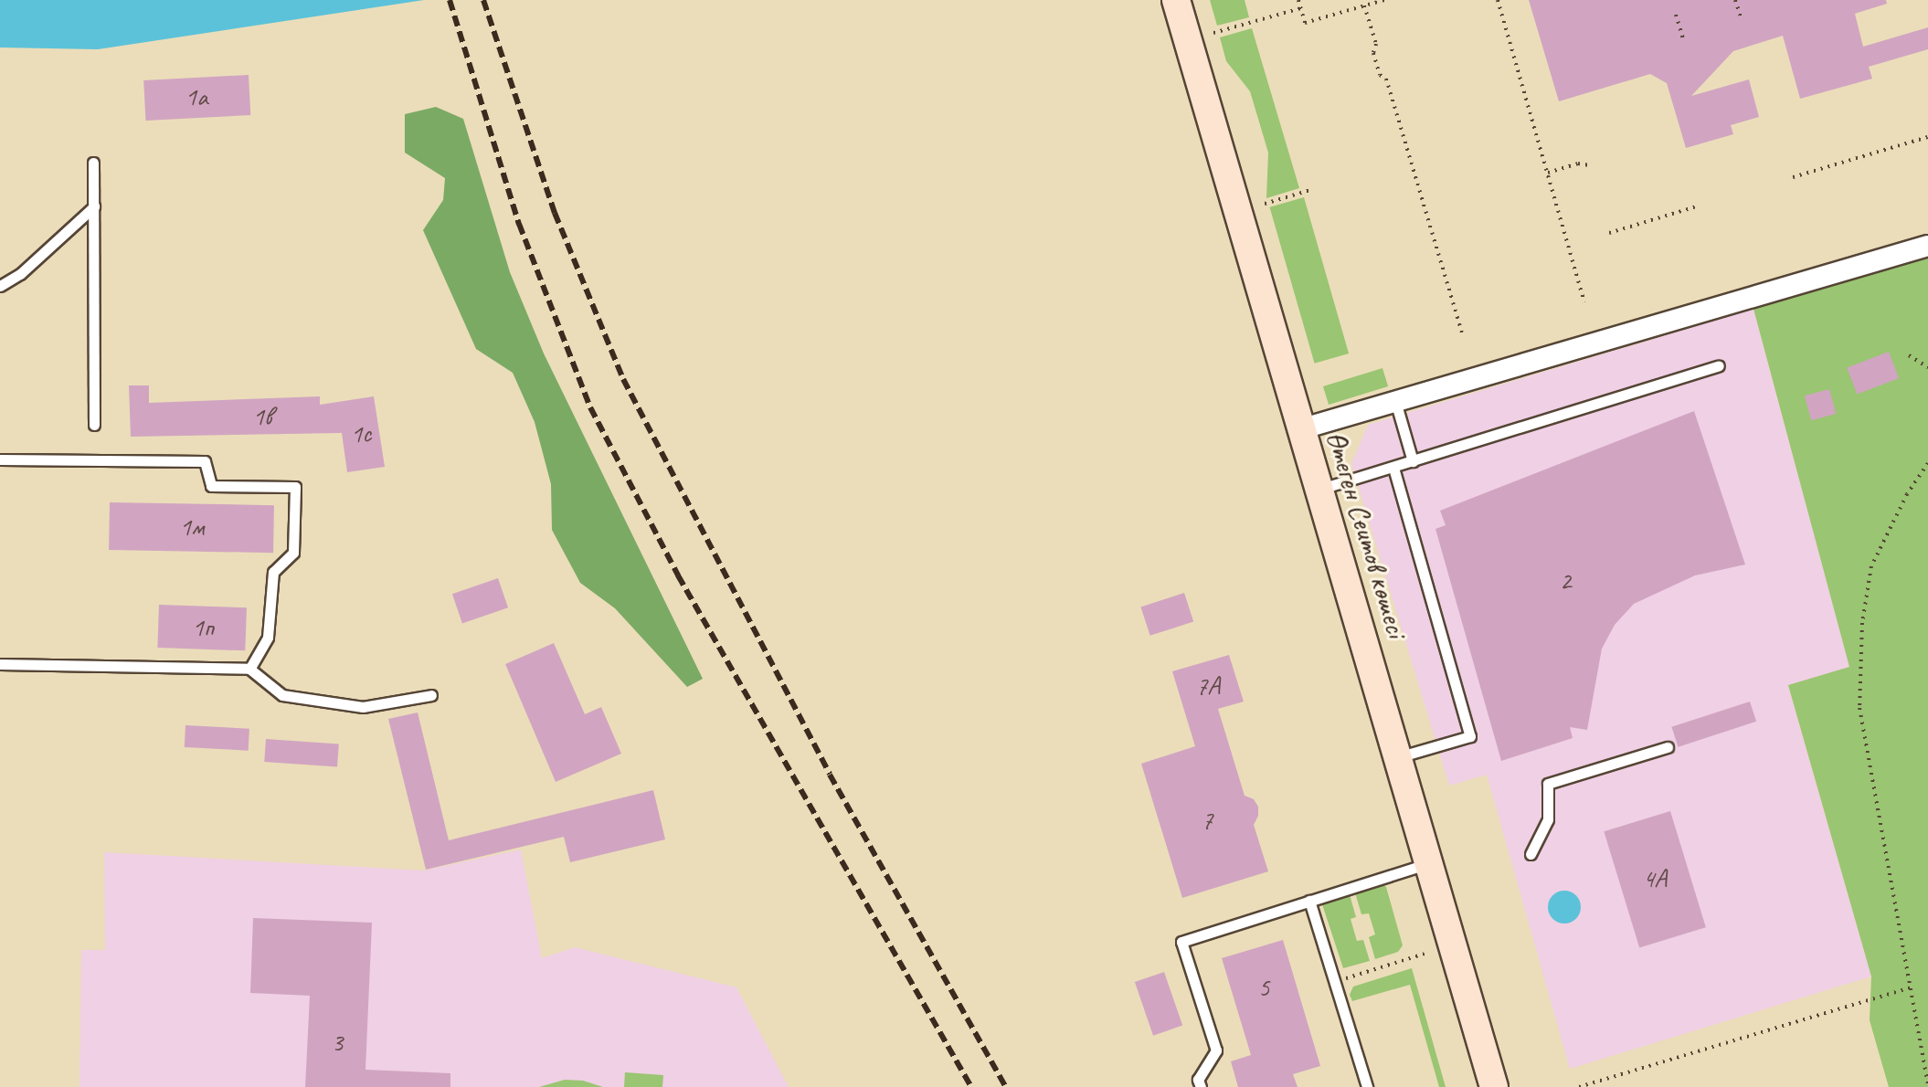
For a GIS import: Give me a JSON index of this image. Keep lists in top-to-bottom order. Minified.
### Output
{"streets":{"main road":["Өтеген Сеитов көшесі"]},"house_numbers":["1а","1в","1с","1м","2","1п","7А","7","4А","5","3"]}
